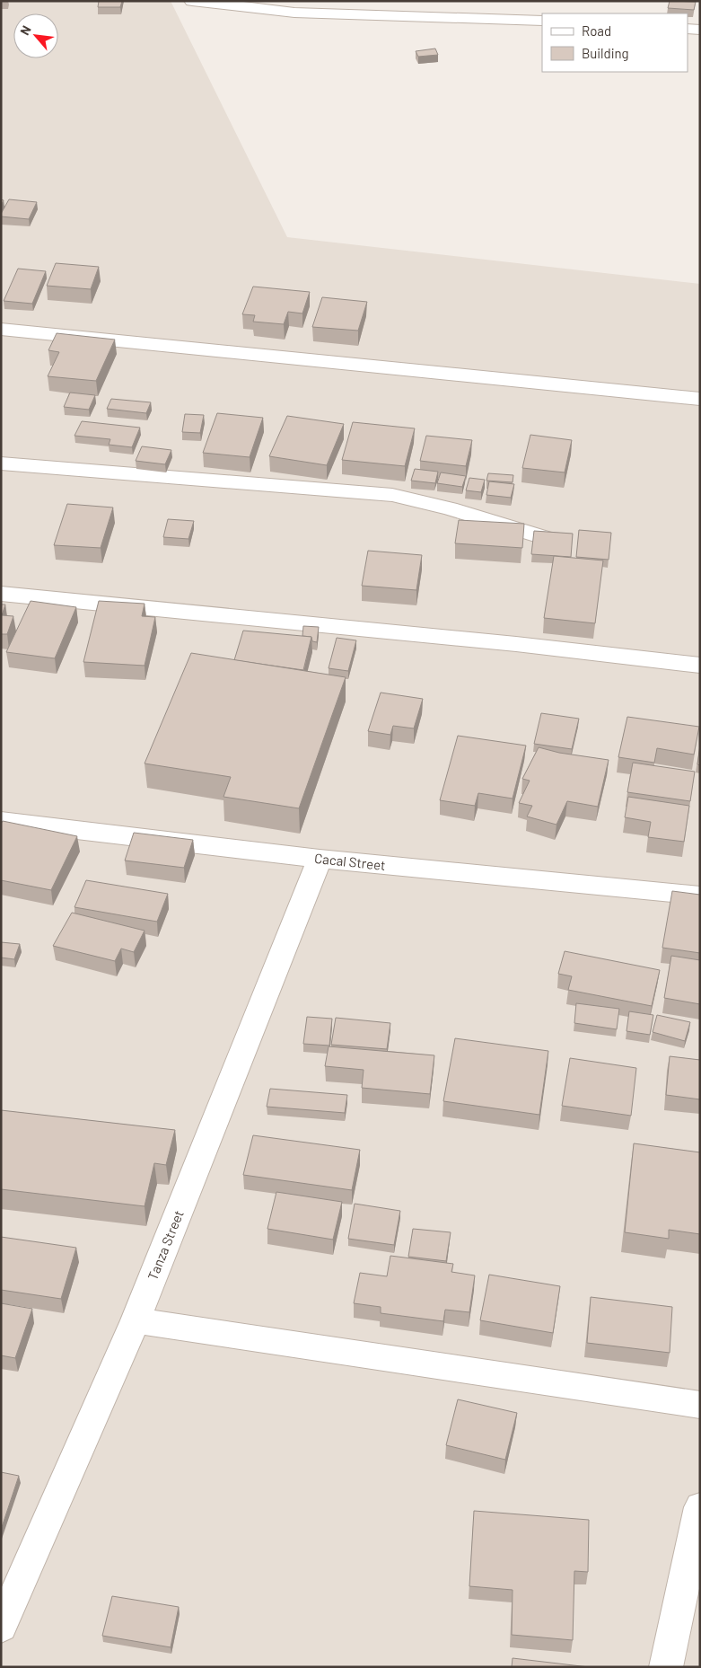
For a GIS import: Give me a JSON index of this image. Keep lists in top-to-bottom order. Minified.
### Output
{"streets":{"street":["Cacal Street","Tanza Street"]},"crossings":[["Cacal Street","Tanza Street"]],"legend":["Road","Building"],"north":"top left"}
